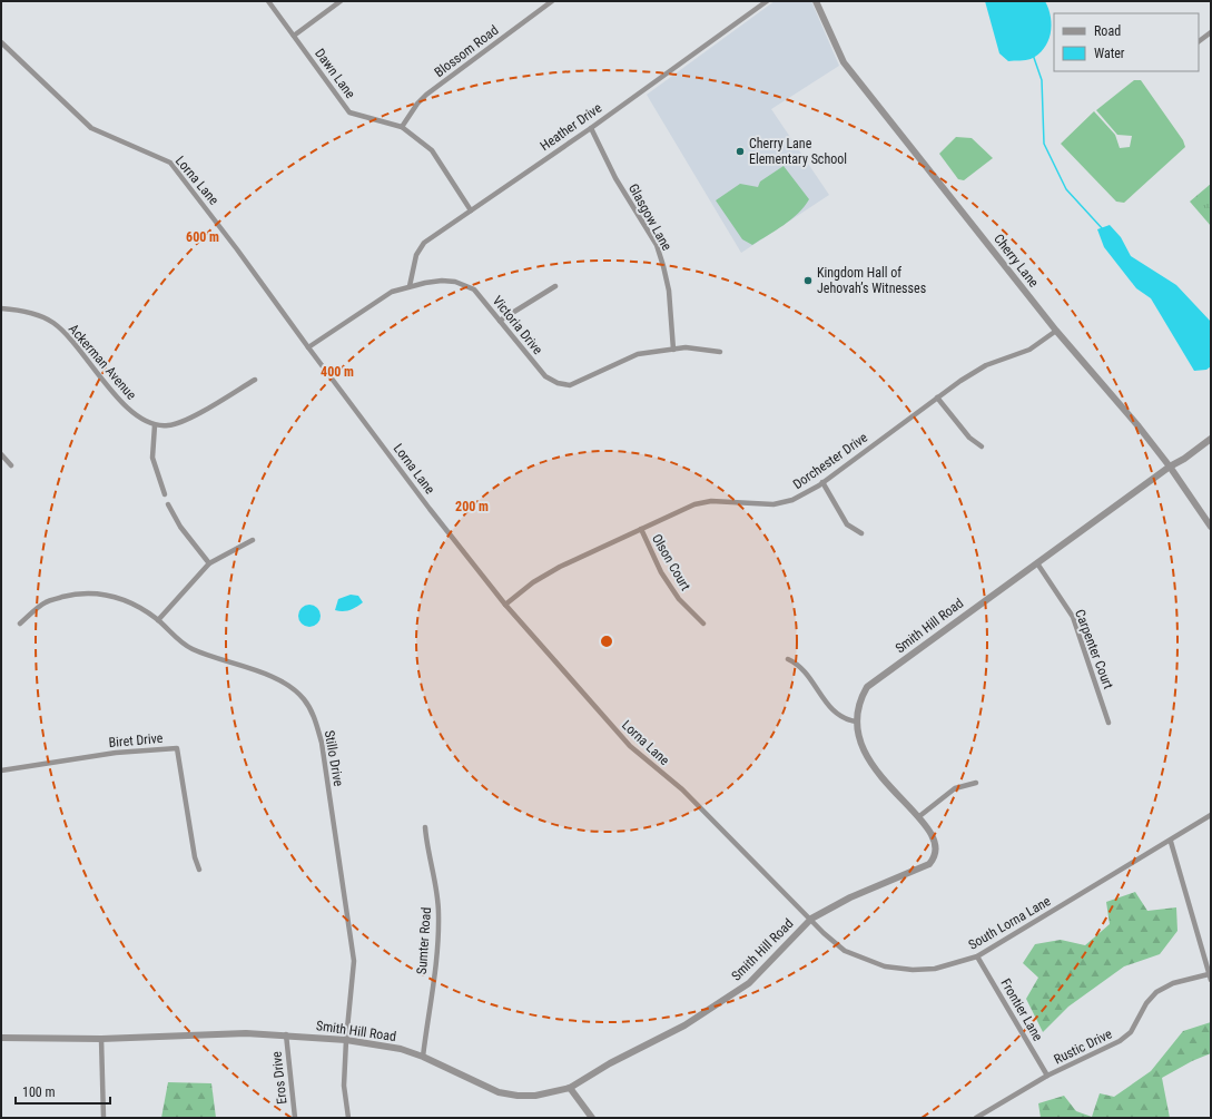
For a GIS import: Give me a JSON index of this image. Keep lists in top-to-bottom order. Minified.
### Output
{"streets":{"street":["Blossom Road","Dawn Lane","Heather Drive","Lorna Lane","Glasgow Lane","Cherry Lane","Victoria Drive","Ackerman Avenue","Dorchester Drive","Olson Court","Smith Hill Road","Carpenter Court","Biret Drive","Stillo Drive","South Lorna Lane","Sumter Road","Frontier Lane","Rustic Drive","Eros Drive"]},"crossings":[["Blossom Road","Dawn Lane"],["Dawn Lane","Heather Drive"],["Heather Drive","Glasgow Lane"],["Heather Drive","Victoria Drive"],["Lorna Lane","Victoria Drive"],["Lorna Lane","Dorchester Drive"],["Lorna Lane","Smith Hill Road"],["Lorna Lane","South Lorna Lane"],["Glasgow Lane","Victoria Drive"],["Cherry Lane","Dorchester Drive"],["Cherry Lane","Smith Hill Road"],["Dorchester Drive","Olson Court"],["Smith Hill Road","Carpenter Court"],["Smith Hill Road","Stillo Drive"],["Smith Hill Road","South Lorna Lane"],["Smith Hill Road","Sumter Road"],["Smith Hill Road","Eros Drive"],["South Lorna Lane","Frontier Lane"],["Frontier Lane","Rustic Drive"]],"places":["Cherry Lane Elementary School","Kingdom Hall of Jehovah’s Witnesses"],"legend":["Road","Water"],"scale_bar":"100 m","rings":["600 m","400 m","200 m"]}
